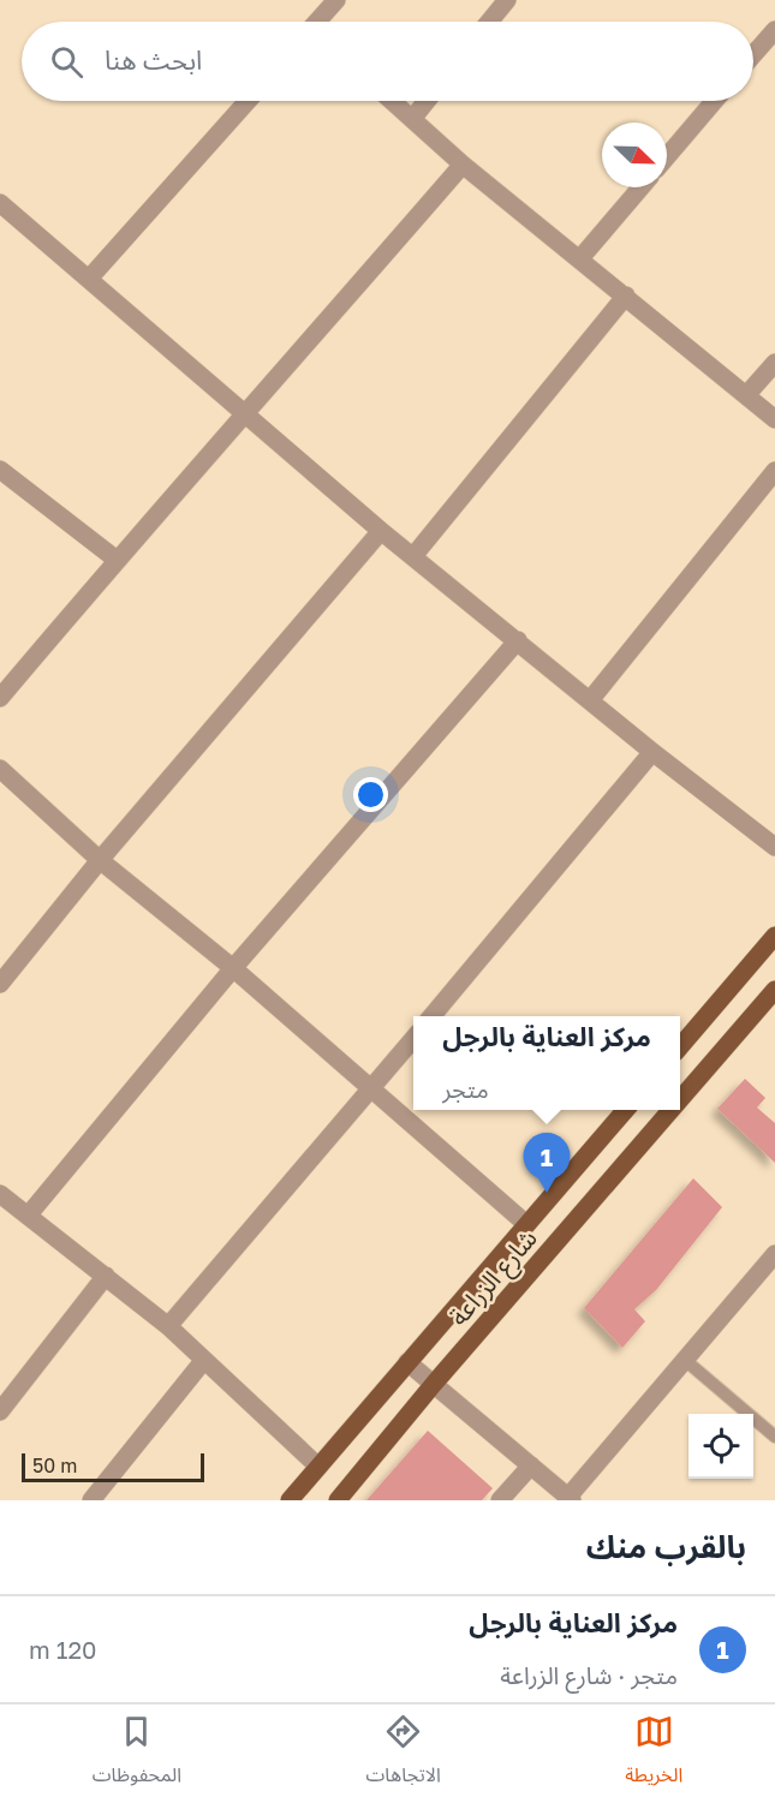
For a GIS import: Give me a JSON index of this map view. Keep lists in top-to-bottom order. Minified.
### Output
{"streets":{"main road":["شارع الزراعة"]},"scale_bar":"50 m","north":"bottom right","page":{"search":"ابحث هنا","popup":["مركز العناية بالرجل","متجر"],"pins":"1","scale":"50 m","heading":"بالقرب منك","list":[{"mark":"1","name":"مركز العناية بالرجل","note":"متجر · شارع الزراعة","value":"120 m"}],"nav":["الخريطة","الاتجاهات","المحفوظات"]}}
